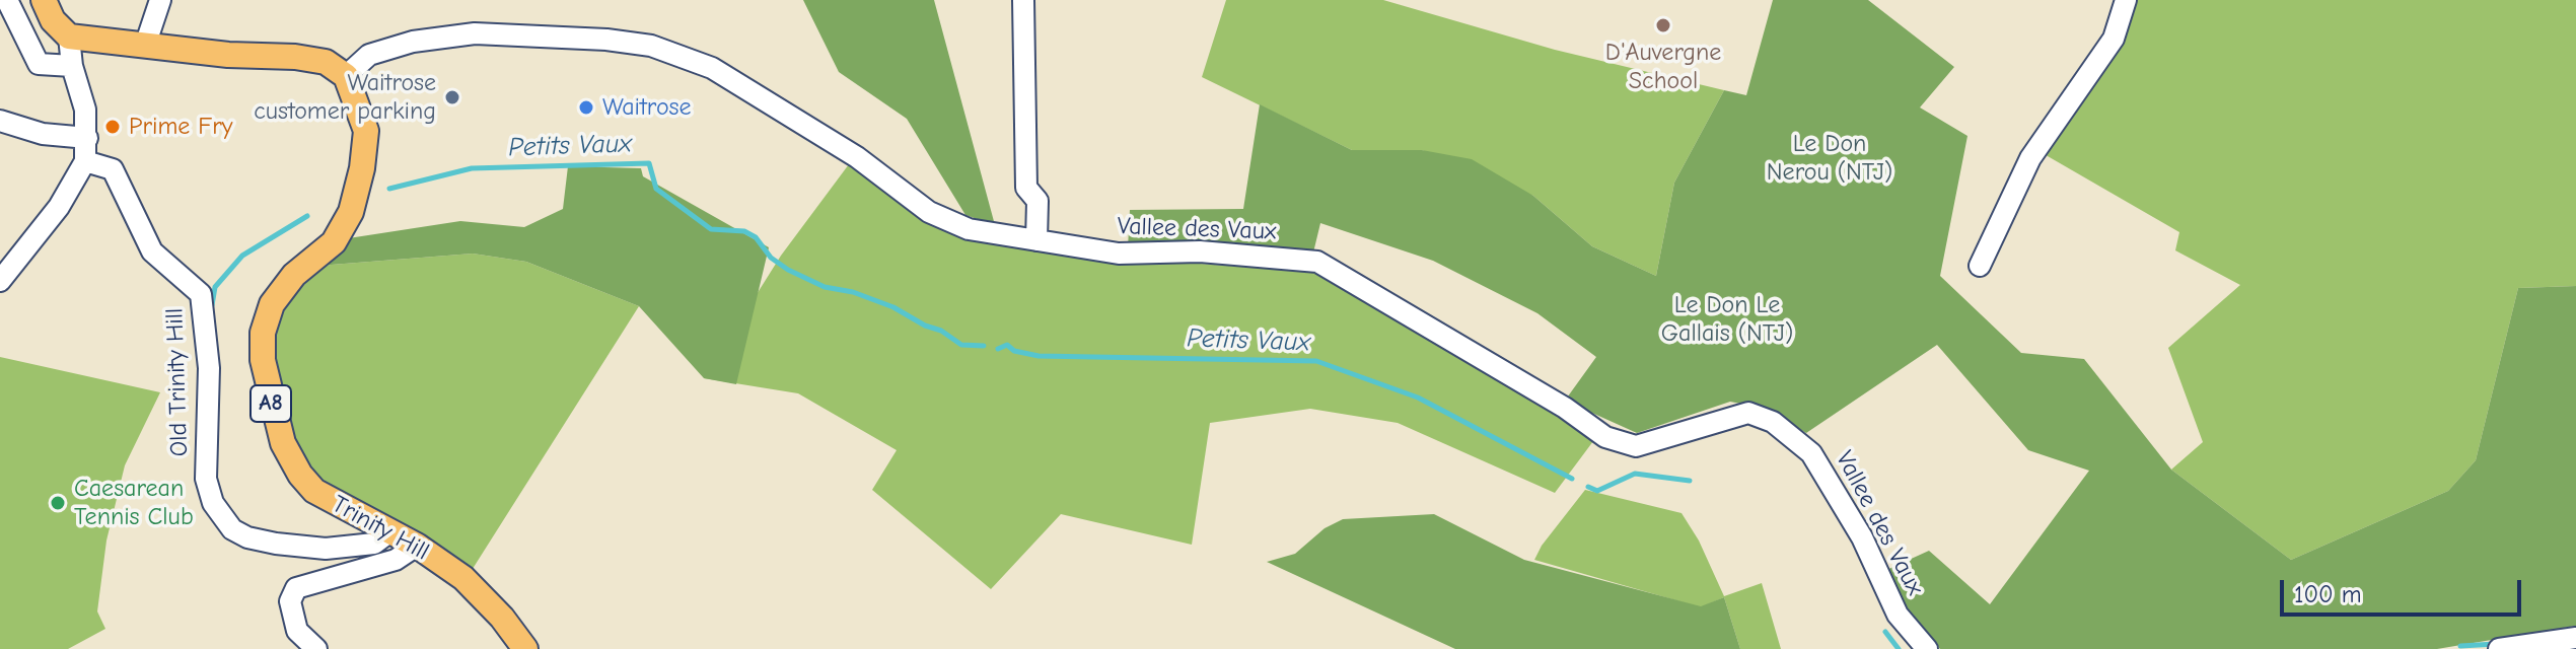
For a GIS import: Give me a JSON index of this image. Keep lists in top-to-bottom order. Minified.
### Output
{"streets":{"main road":["A8","Trinity Hill"],"street":["Vallee des Vaux","Old Trinity Hill"]},"crossings":[["Vallee des Vaux","Trinity Hill"],["Old Trinity Hill","Trinity Hill"]],"water":["Petits Vaux"],"parks":["Le Don Nerou (NTJ)","Le Don Le Gallais (NTJ)"],"places":["D'Auvergne School","Waitrose customer parking","Waitrose","Prime Fry","Caesarean Tennis Club"],"scale_bar":"100 m"}
